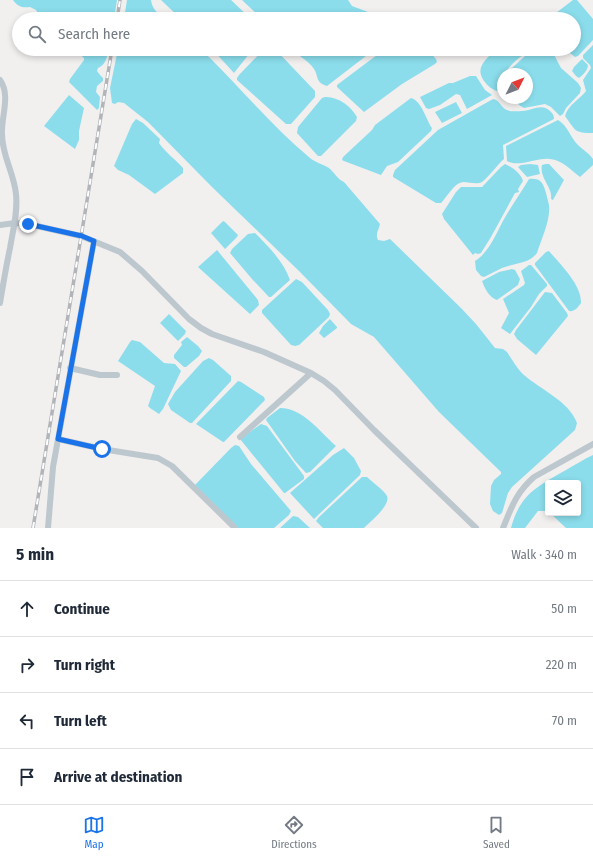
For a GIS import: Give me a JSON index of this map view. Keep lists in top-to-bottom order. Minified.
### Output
{"north":"top right","page":{"search":"Search here","heading":["5 min","Walk · 340 m"],"list":[["Continue","50 m"],["Turn right","220 m"],["Turn left","70 m"],"Arrive at destination"],"nav":["Map","Directions","Saved"]}}
